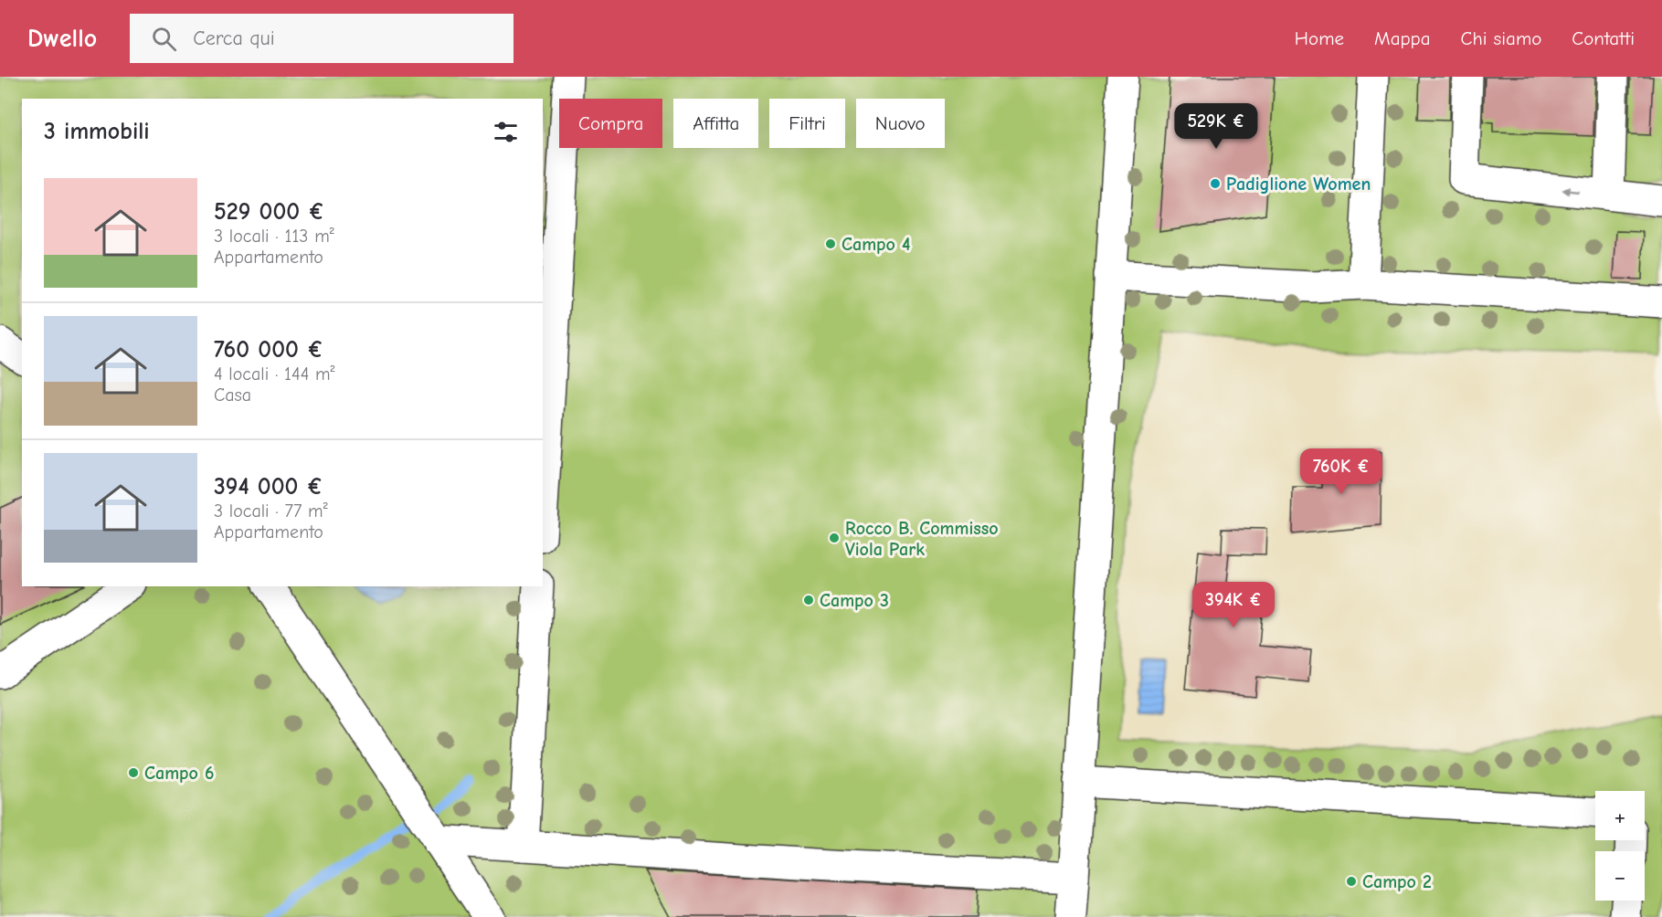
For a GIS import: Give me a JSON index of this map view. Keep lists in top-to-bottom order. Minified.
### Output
{"places":["Padiglione Women","Campo 4","Rocco B. Commisso Viola Park","Campo 3","Campo 6","Campo 2"],"page":{"header":"Dwello","search":"Cerca qui","nav":["Home","Mappa","Chi siamo","Contatti"],"chip":["Compra","Affitta","Filtri","Nuovo"],"heading":"3 immobili","price":["529K €","760K €","394K €"],"list":[{"name":"529 000 €","note":"3 locali · 113 m² · Appartamento"},{"name":"760 000 €","note":"4 locali · 144 m² · Casa"},{"name":"394 000 €","note":"3 locali · 77 m² · Appartamento"}],"map_buttons":["+","−"]}}
